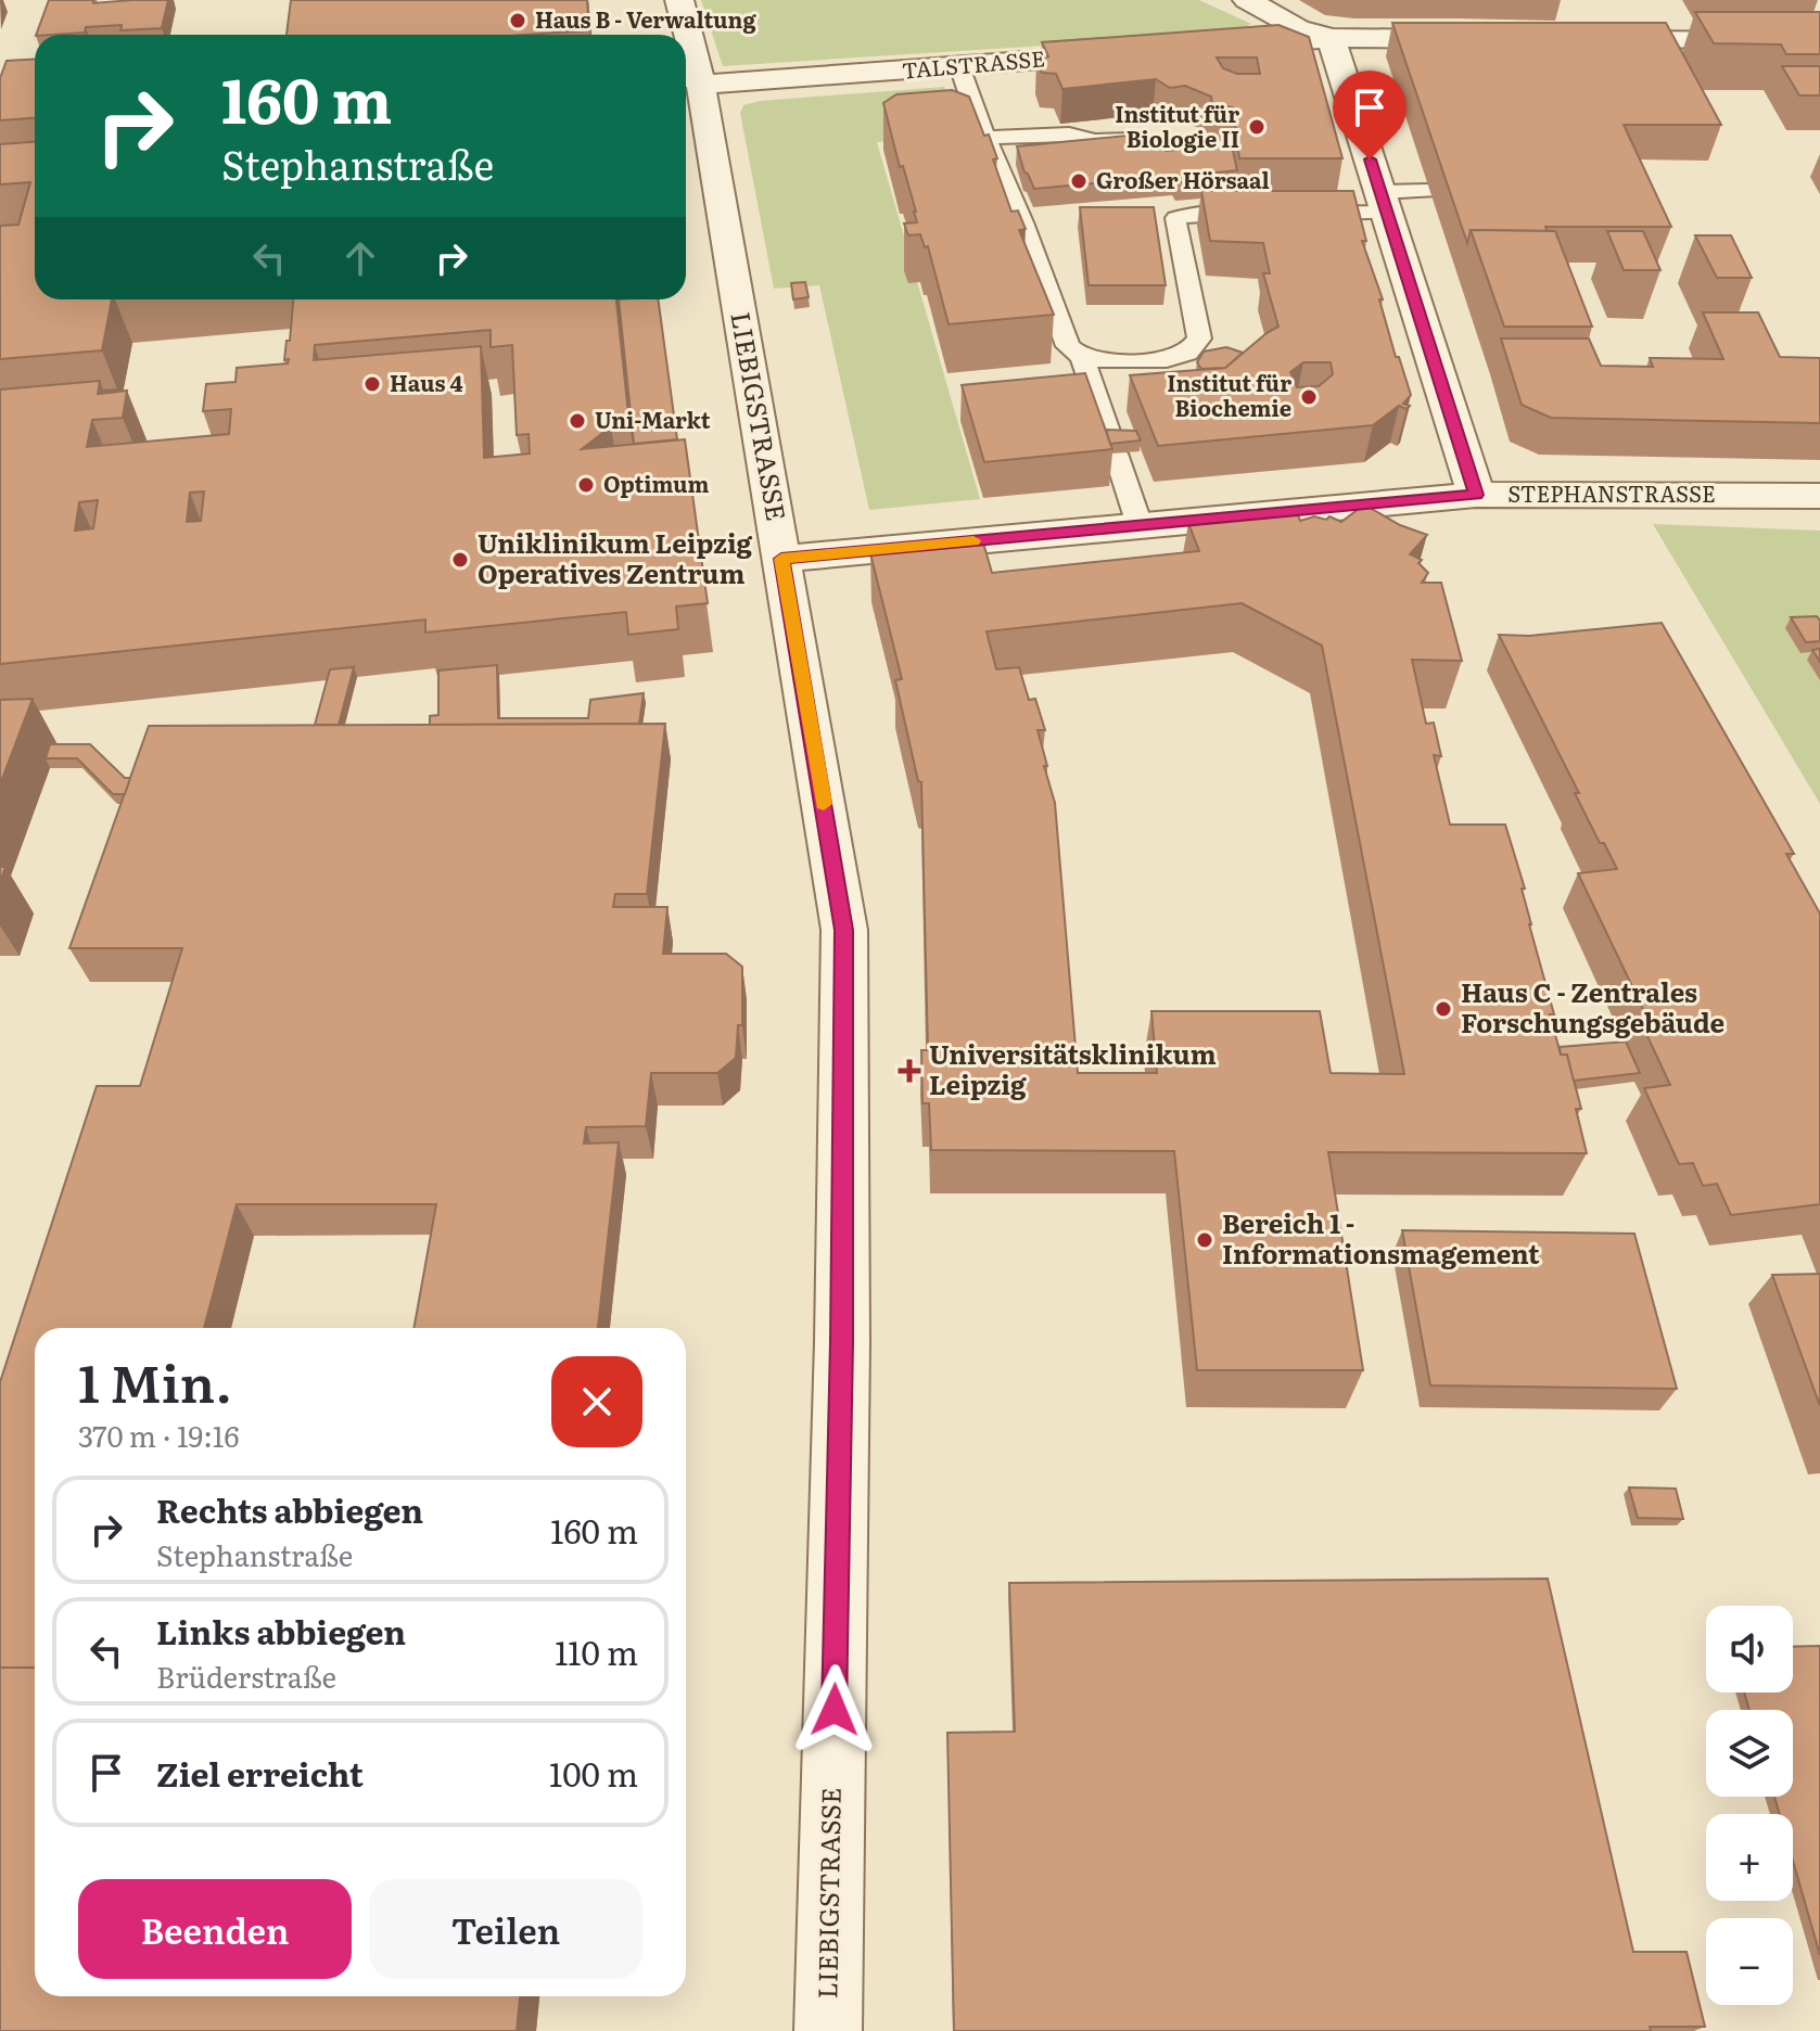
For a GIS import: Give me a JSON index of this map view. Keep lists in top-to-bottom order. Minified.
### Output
{"streets":{"street":["TALSTRASSE","LIEBIGSTRASSE","STEPHANSTRASSE"]},"crossings":[["TALSTRASSE","LIEBIGSTRASSE"],["LIEBIGSTRASSE","STEPHANSTRASSE"]],"places":{"other":["Haus B - Verwaltung","Institut für Biologie II","Großer Hörsaal","Haus 4","Institut für Biochemie","Uni-Markt","Optimum","Uniklinikum Leipzig Operatives Zentrum","Haus C - Zentrales Forschungsgebäude","Bereich 1 - Informationsmagement"],"health":["Universitätsklinikum Leipzig"]},"page":{"turn":["160 m","Stephanstraße"],"heading":["1 Min.","370 m · 19:16"],"list":[{"name":"Rechts abbiegen","note":"Stephanstraße","value":"160 m"},{"name":"Links abbiegen","note":"Brüderstraße","value":"110 m"},{"name":"Ziel erreicht","value":"100 m"}],"map_buttons":["+","−"],"buttons":["Beenden","Teilen"]}}
